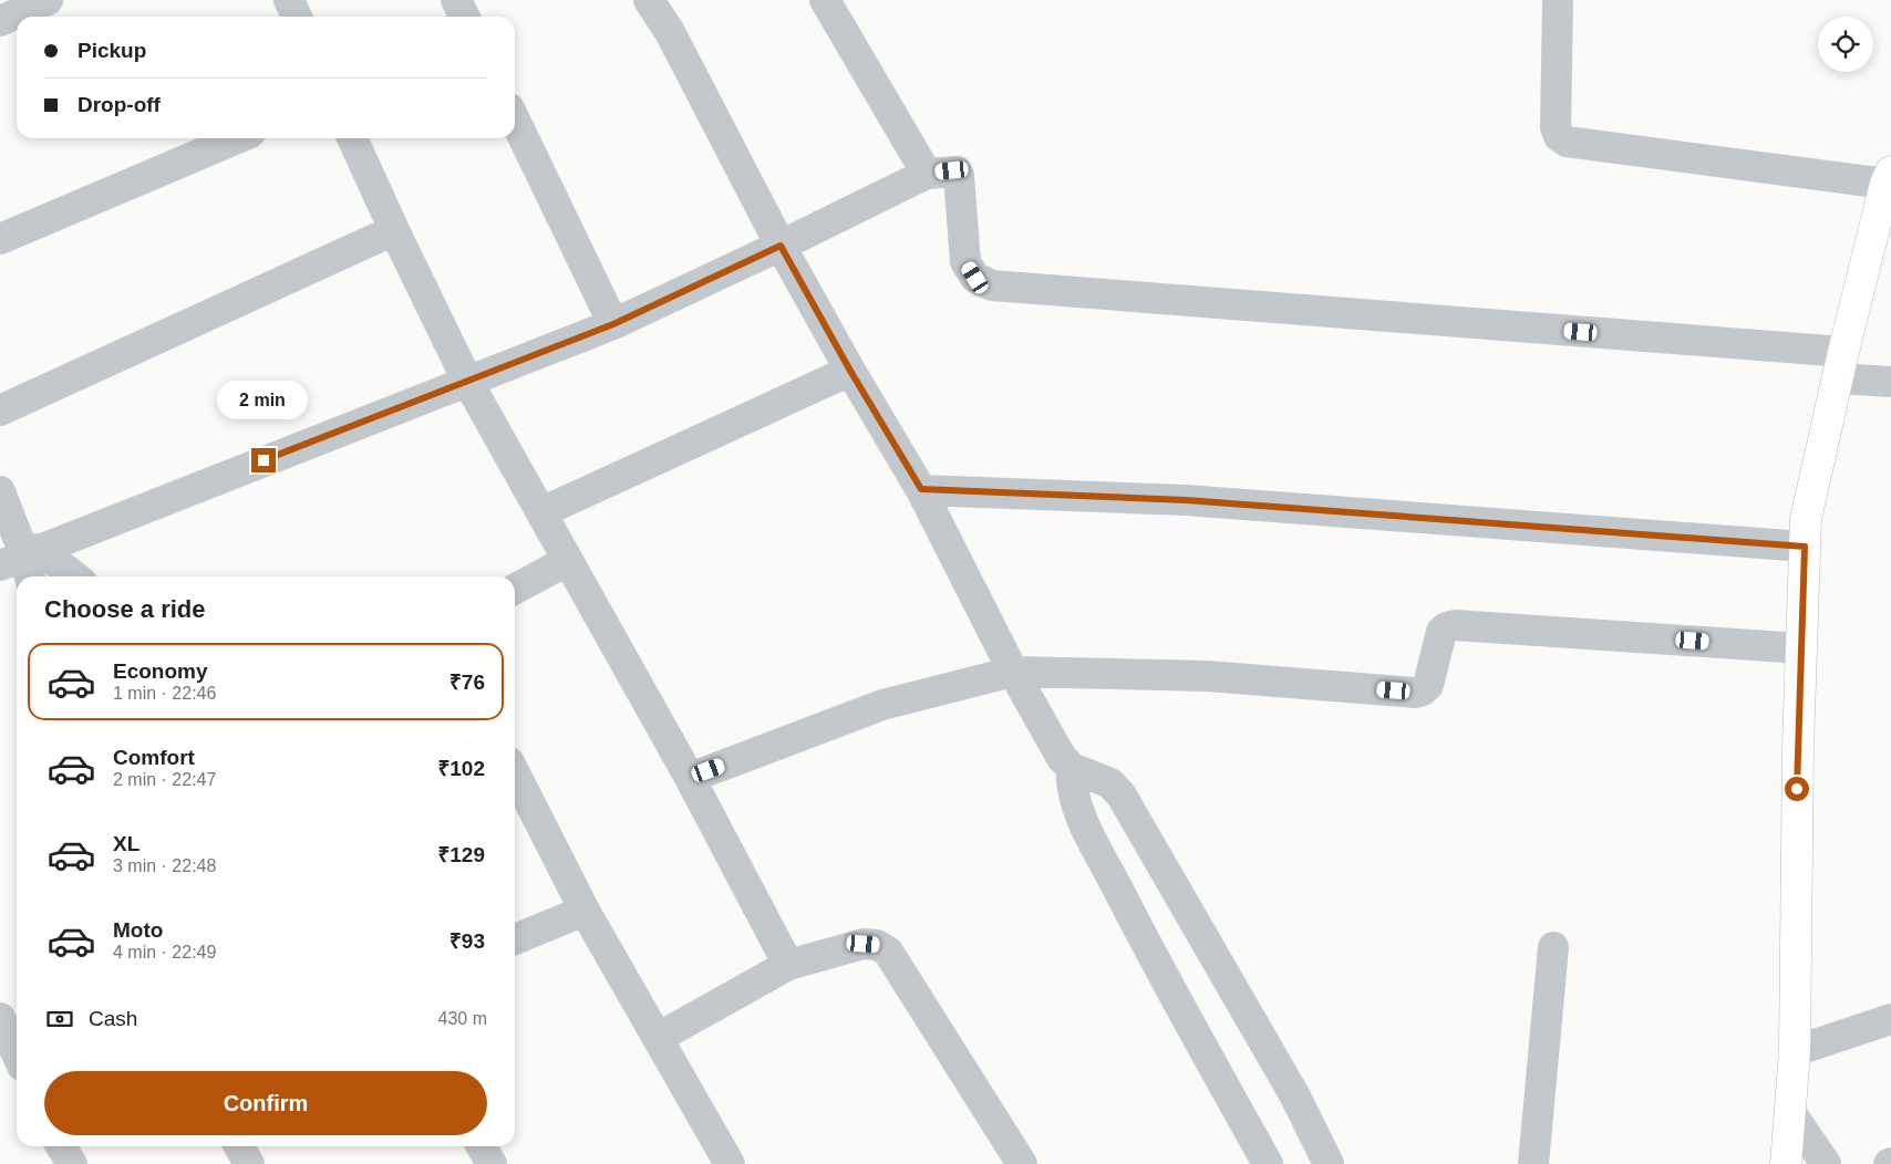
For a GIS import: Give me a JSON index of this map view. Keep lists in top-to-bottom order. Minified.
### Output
{"page":{"banner":["Pickup","Drop-off"],"bubble":"2 min","heading":"Choose a ride","list":[{"name":"Economy","note":"1 min · 22:46","value":"₹76"},{"name":"Comfort","note":"2 min · 22:47","value":"₹102"},{"name":"XL","note":"3 min · 22:48","value":"₹129"},{"name":"Moto","note":"4 min · 22:49","value":"₹93"}],"pay":["Cash","430 m"],"buttons":"Confirm"}}
